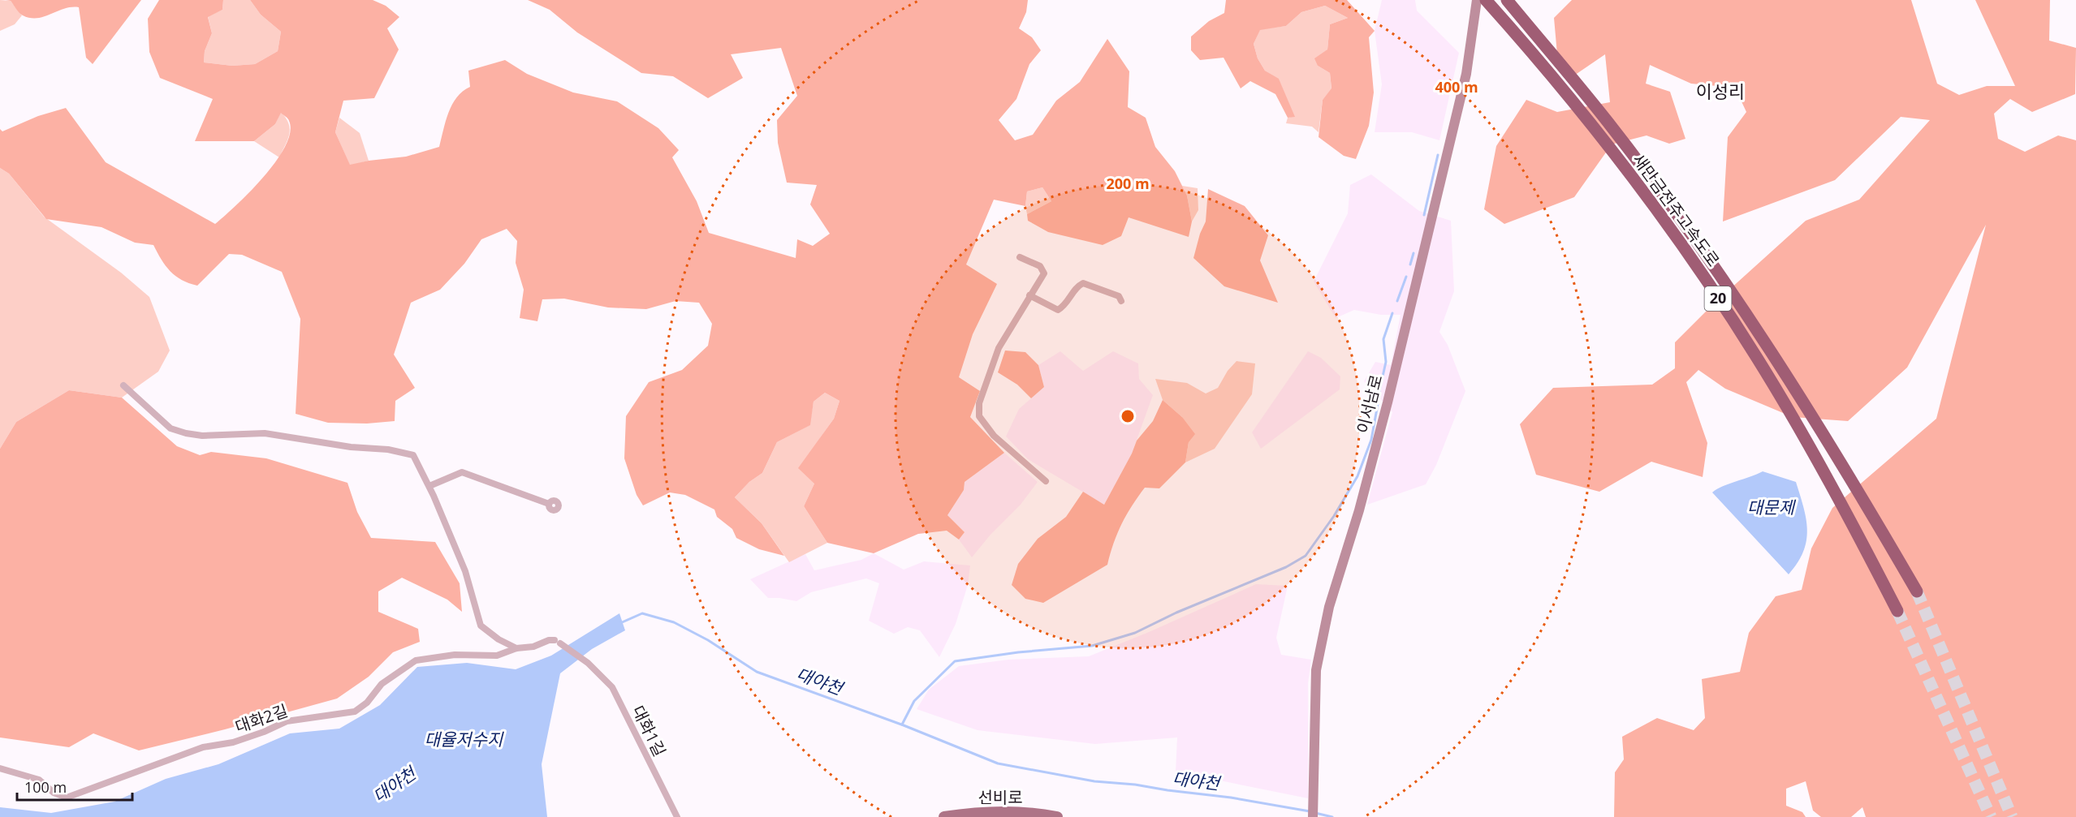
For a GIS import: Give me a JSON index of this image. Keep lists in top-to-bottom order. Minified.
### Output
{"streets":{"highway":["새만금전주고속도로","20"],"main road":["이서남로","선비로"],"street":["대화2길","대화1길"]},"crossings":[["대화2길","대화1길"]],"districts":["이성리"],"water":["대문제","대야천","대율저수지"],"scale_bar":"100 m","rings":["400 m","200 m"]}
